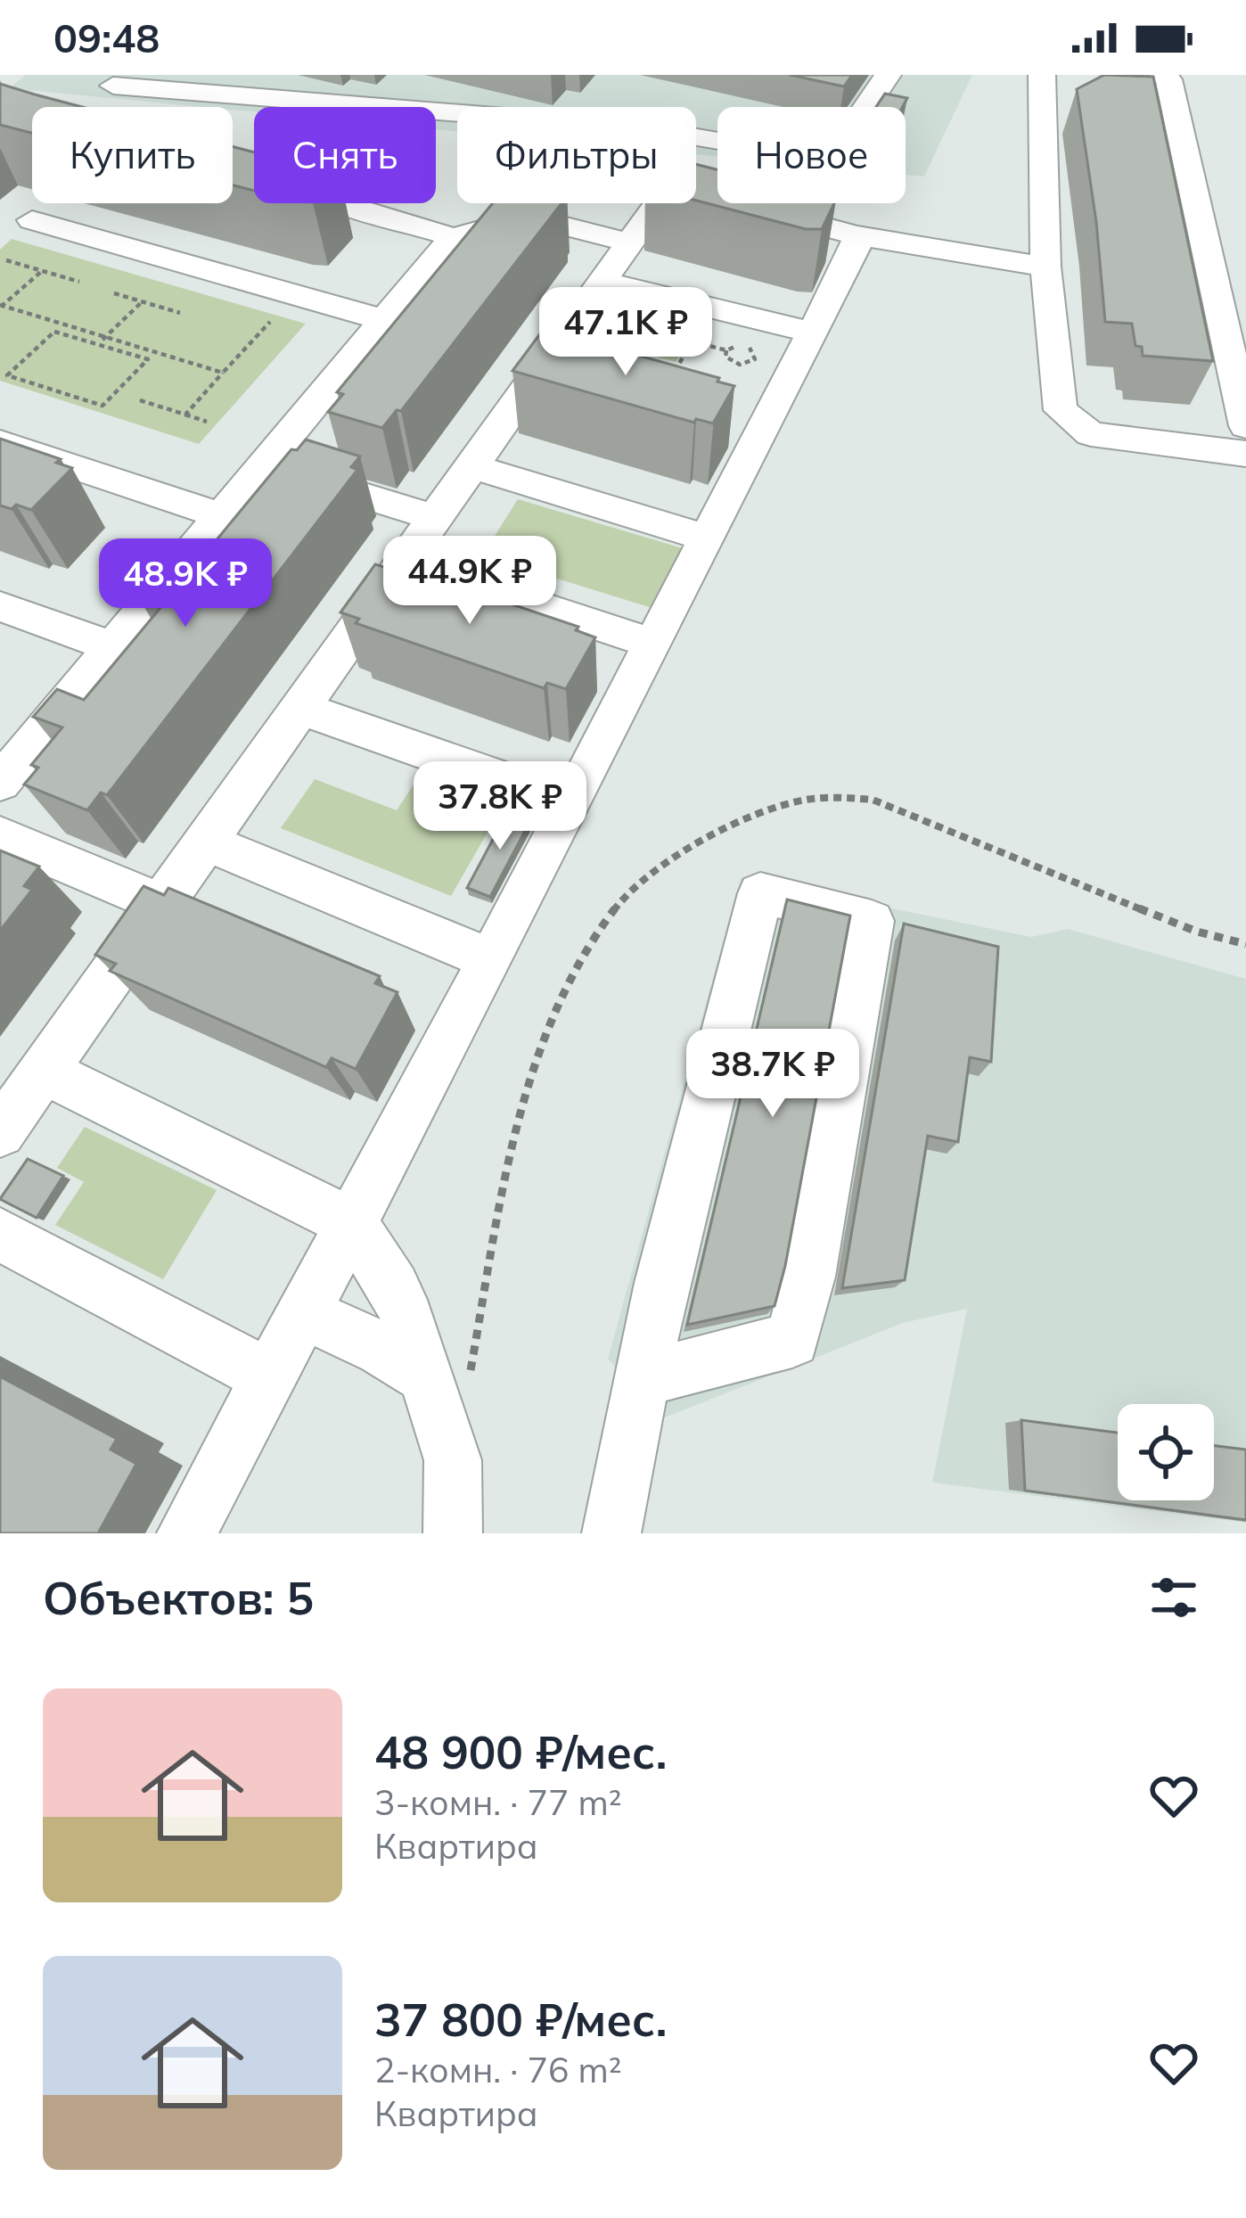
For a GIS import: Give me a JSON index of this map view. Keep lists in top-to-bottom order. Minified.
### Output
{"page":{"status":"09:48","chip":["Купить","Снять","Фильтры","Новое"],"price":["47.1K ₽","44.9K ₽","48.9K ₽","37.8K ₽","38.7K ₽"],"heading":"Объектов: 5","list":[{"name":"48 900 ₽/мес.","note":"3-комн. · 77 m² · Квартира"},{"name":"37 800 ₽/мес.","note":"2-комн. · 76 m² · Квартира"}]}}
